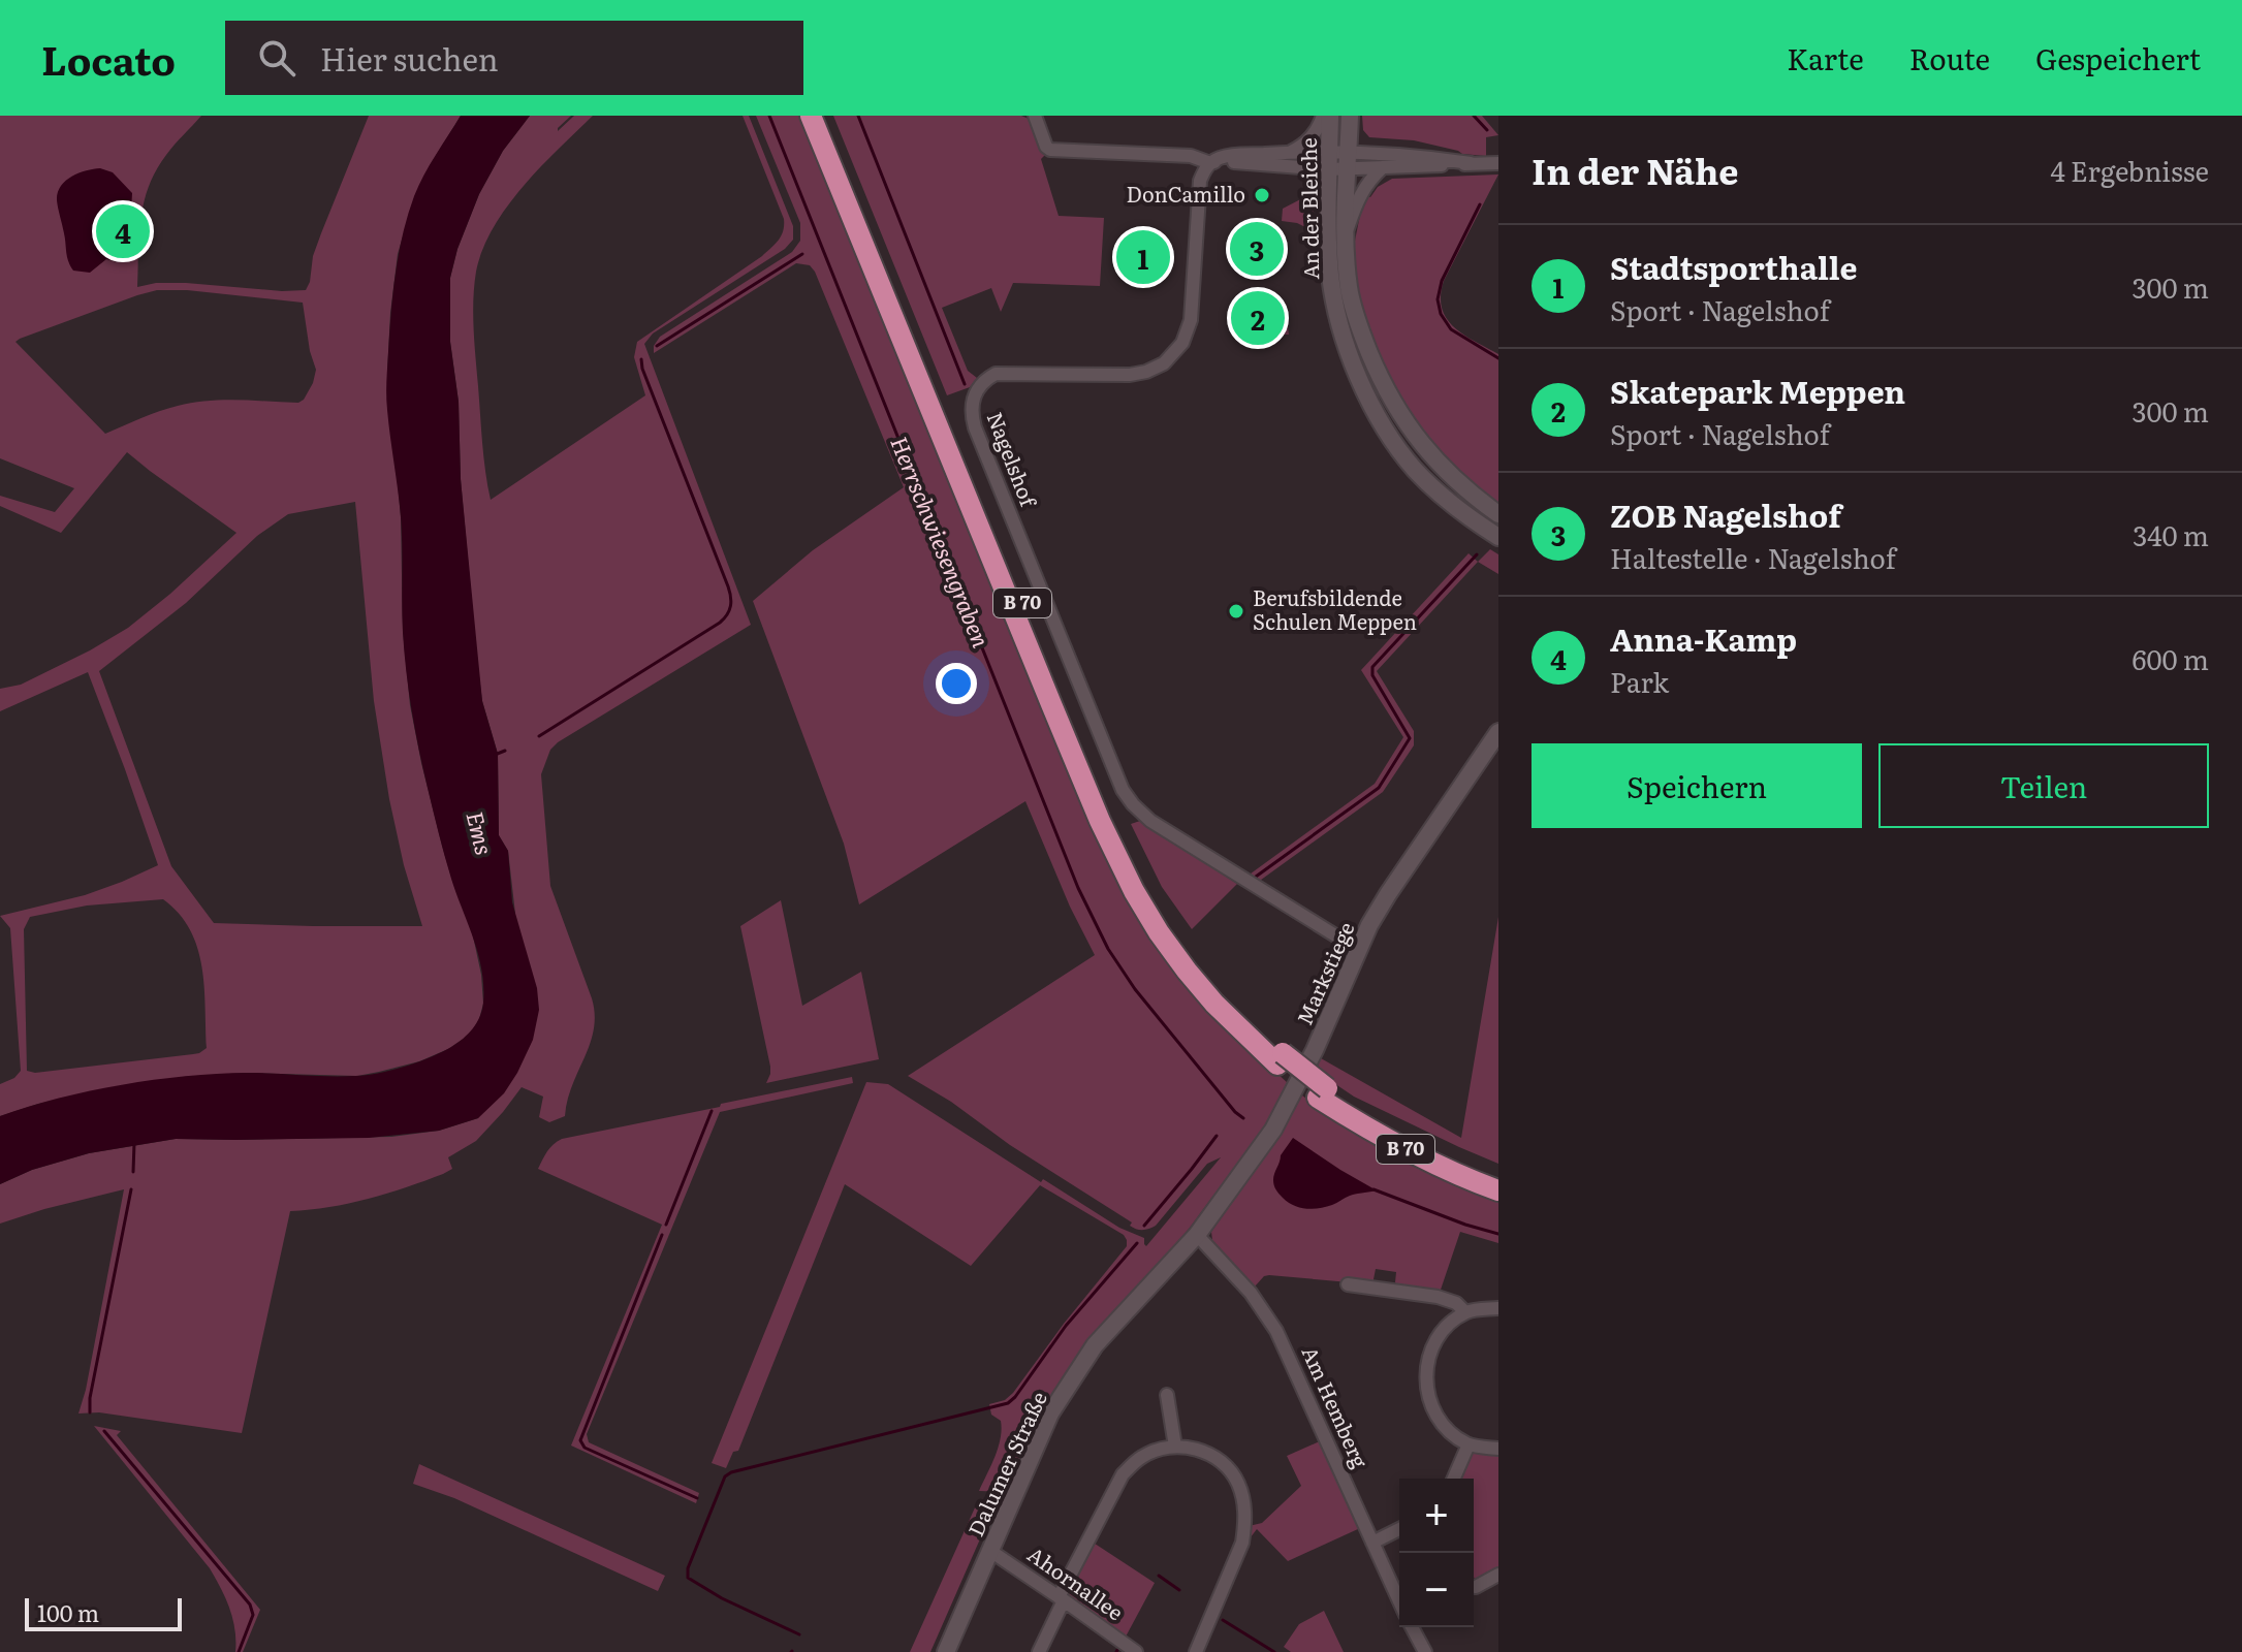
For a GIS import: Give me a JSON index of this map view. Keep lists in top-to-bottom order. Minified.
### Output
{"streets":{"highway":["B 70"],"street":["An der Bleiche","Nagelshof","Markstiege","Am Hemberg","Dalumer Straße","Ahornallee"]},"crossings":[["Nagelshof","Markstiege"],["Markstiege","Am Hemberg"],["Markstiege","Dalumer Straße"],["Am Hemberg","Dalumer Straße"],["Dalumer Straße","Ahornallee"]],"water":["Herrschwiesengraben","Ems"],"places":["DonCamillo","Berufsbildende Schulen Meppen"],"scale_bar":"100 m","page":{"header":"Locato","search":"Hier suchen","nav":["Karte","Route","Gespeichert"],"heading":["In der Nähe","4 Ergebnisse"],"pins":["4","3","1","2"],"list":[{"mark":"1","name":"Stadtsporthalle","note":"Sport · Nagelshof","value":"300 m"},{"mark":"2","name":"Skatepark Meppen","note":"Sport · Nagelshof","value":"300 m"},{"mark":"3","name":"ZOB Nagelshof","note":"Haltestelle · Nagelshof","value":"340 m"},{"mark":"4","name":"Anna-Kamp","note":"Park","value":"600 m"}],"buttons":["Speichern","Teilen"],"map_buttons":["+","−"],"scale":"100 m"}}
